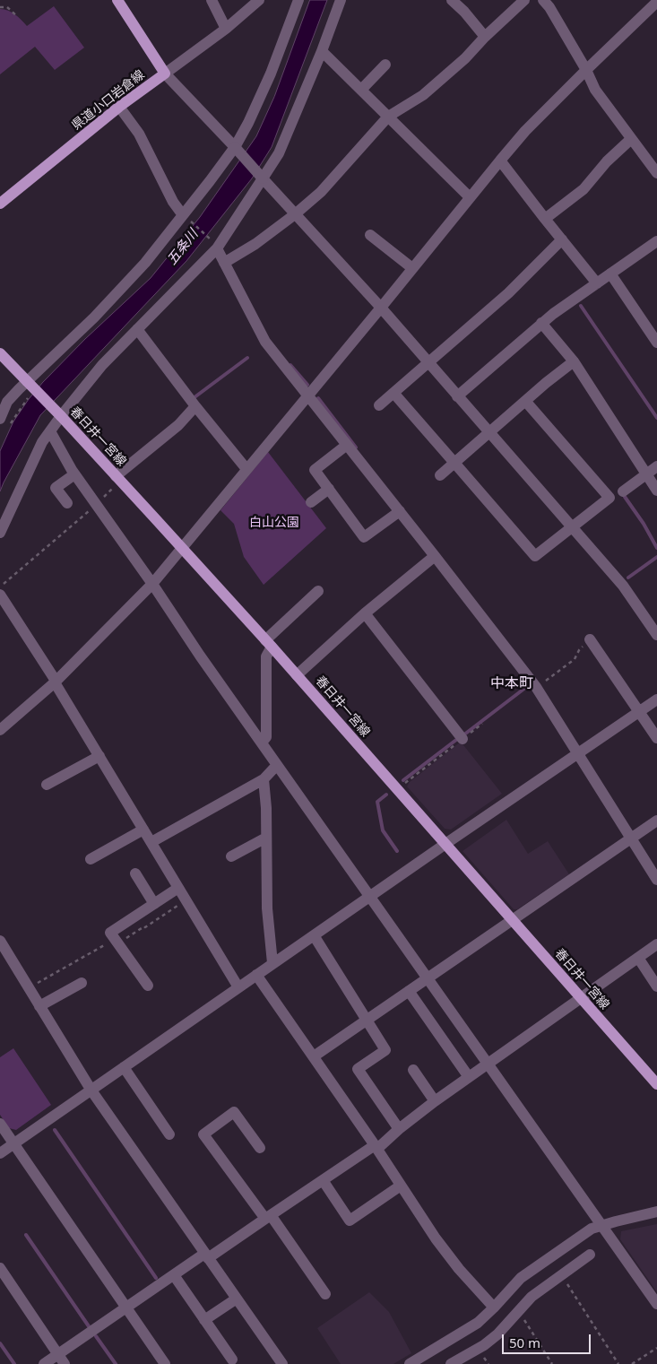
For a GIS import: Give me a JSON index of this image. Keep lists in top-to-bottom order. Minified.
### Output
{"streets":{"main road":["県道小口岩倉線","春日井一宮線"]},"districts":["中本町"],"water":["五条川"],"parks":["白山公園"],"scale_bar":"50 m"}
